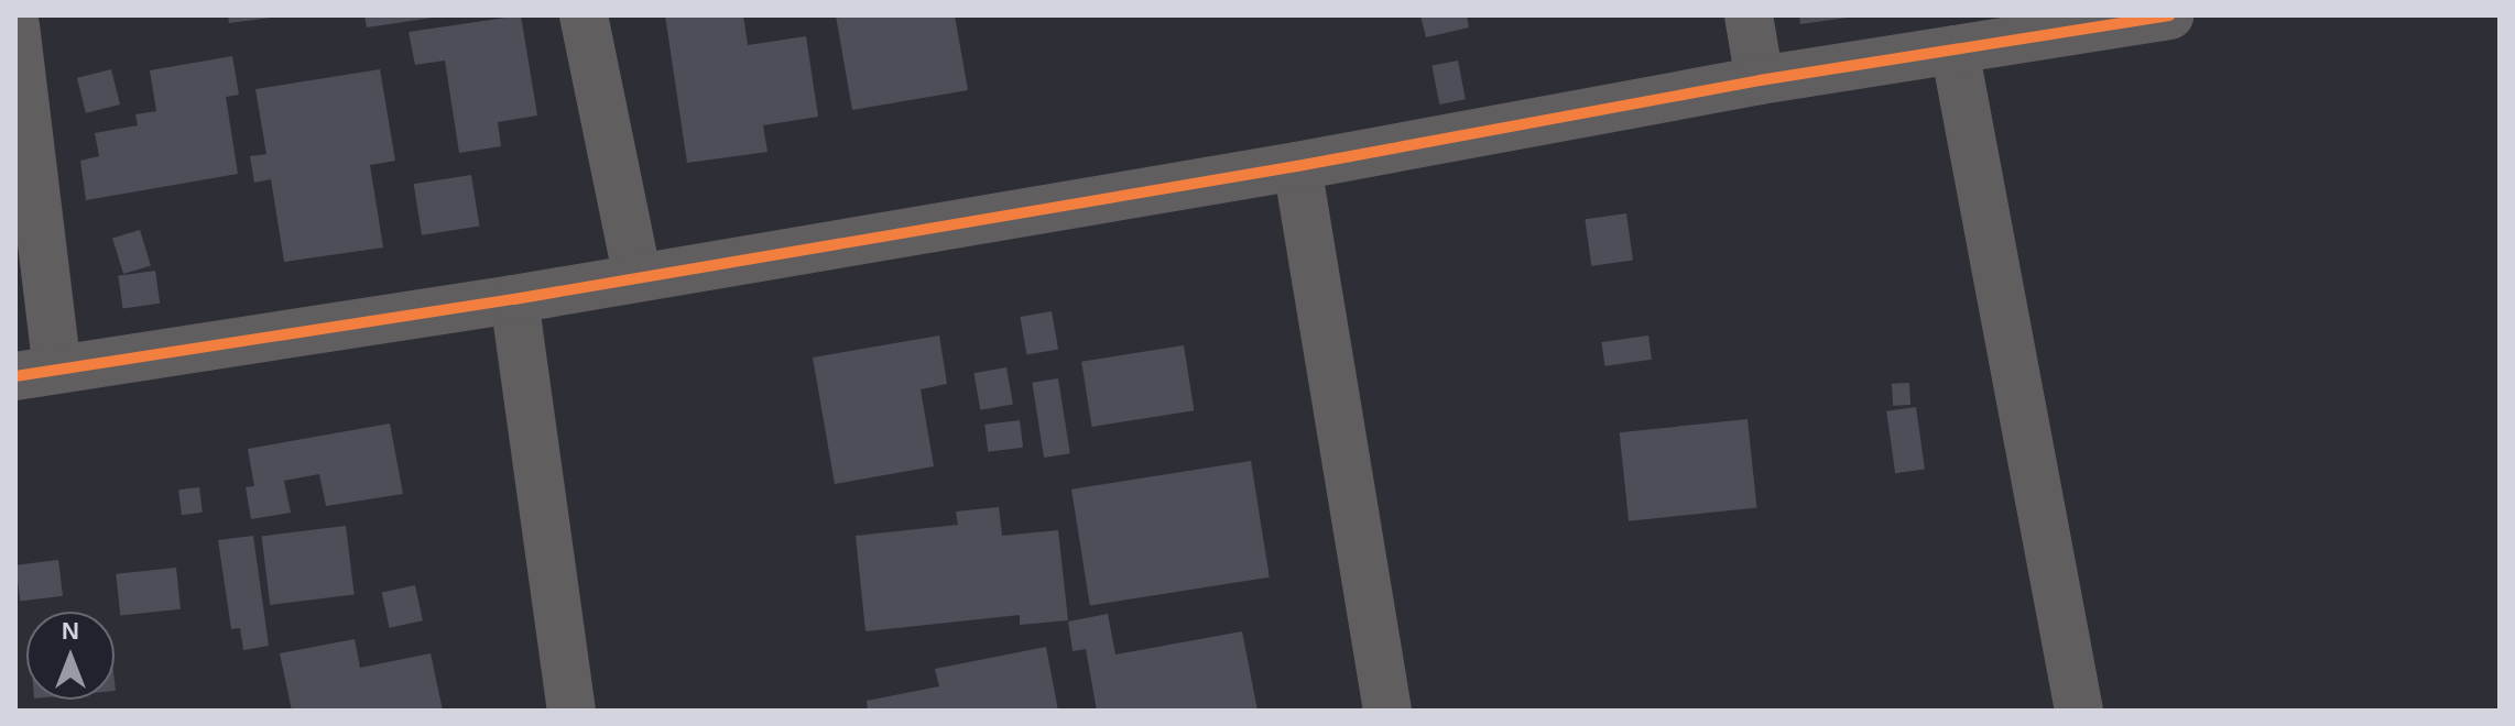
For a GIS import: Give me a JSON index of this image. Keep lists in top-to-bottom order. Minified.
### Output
{"north":"top"}
